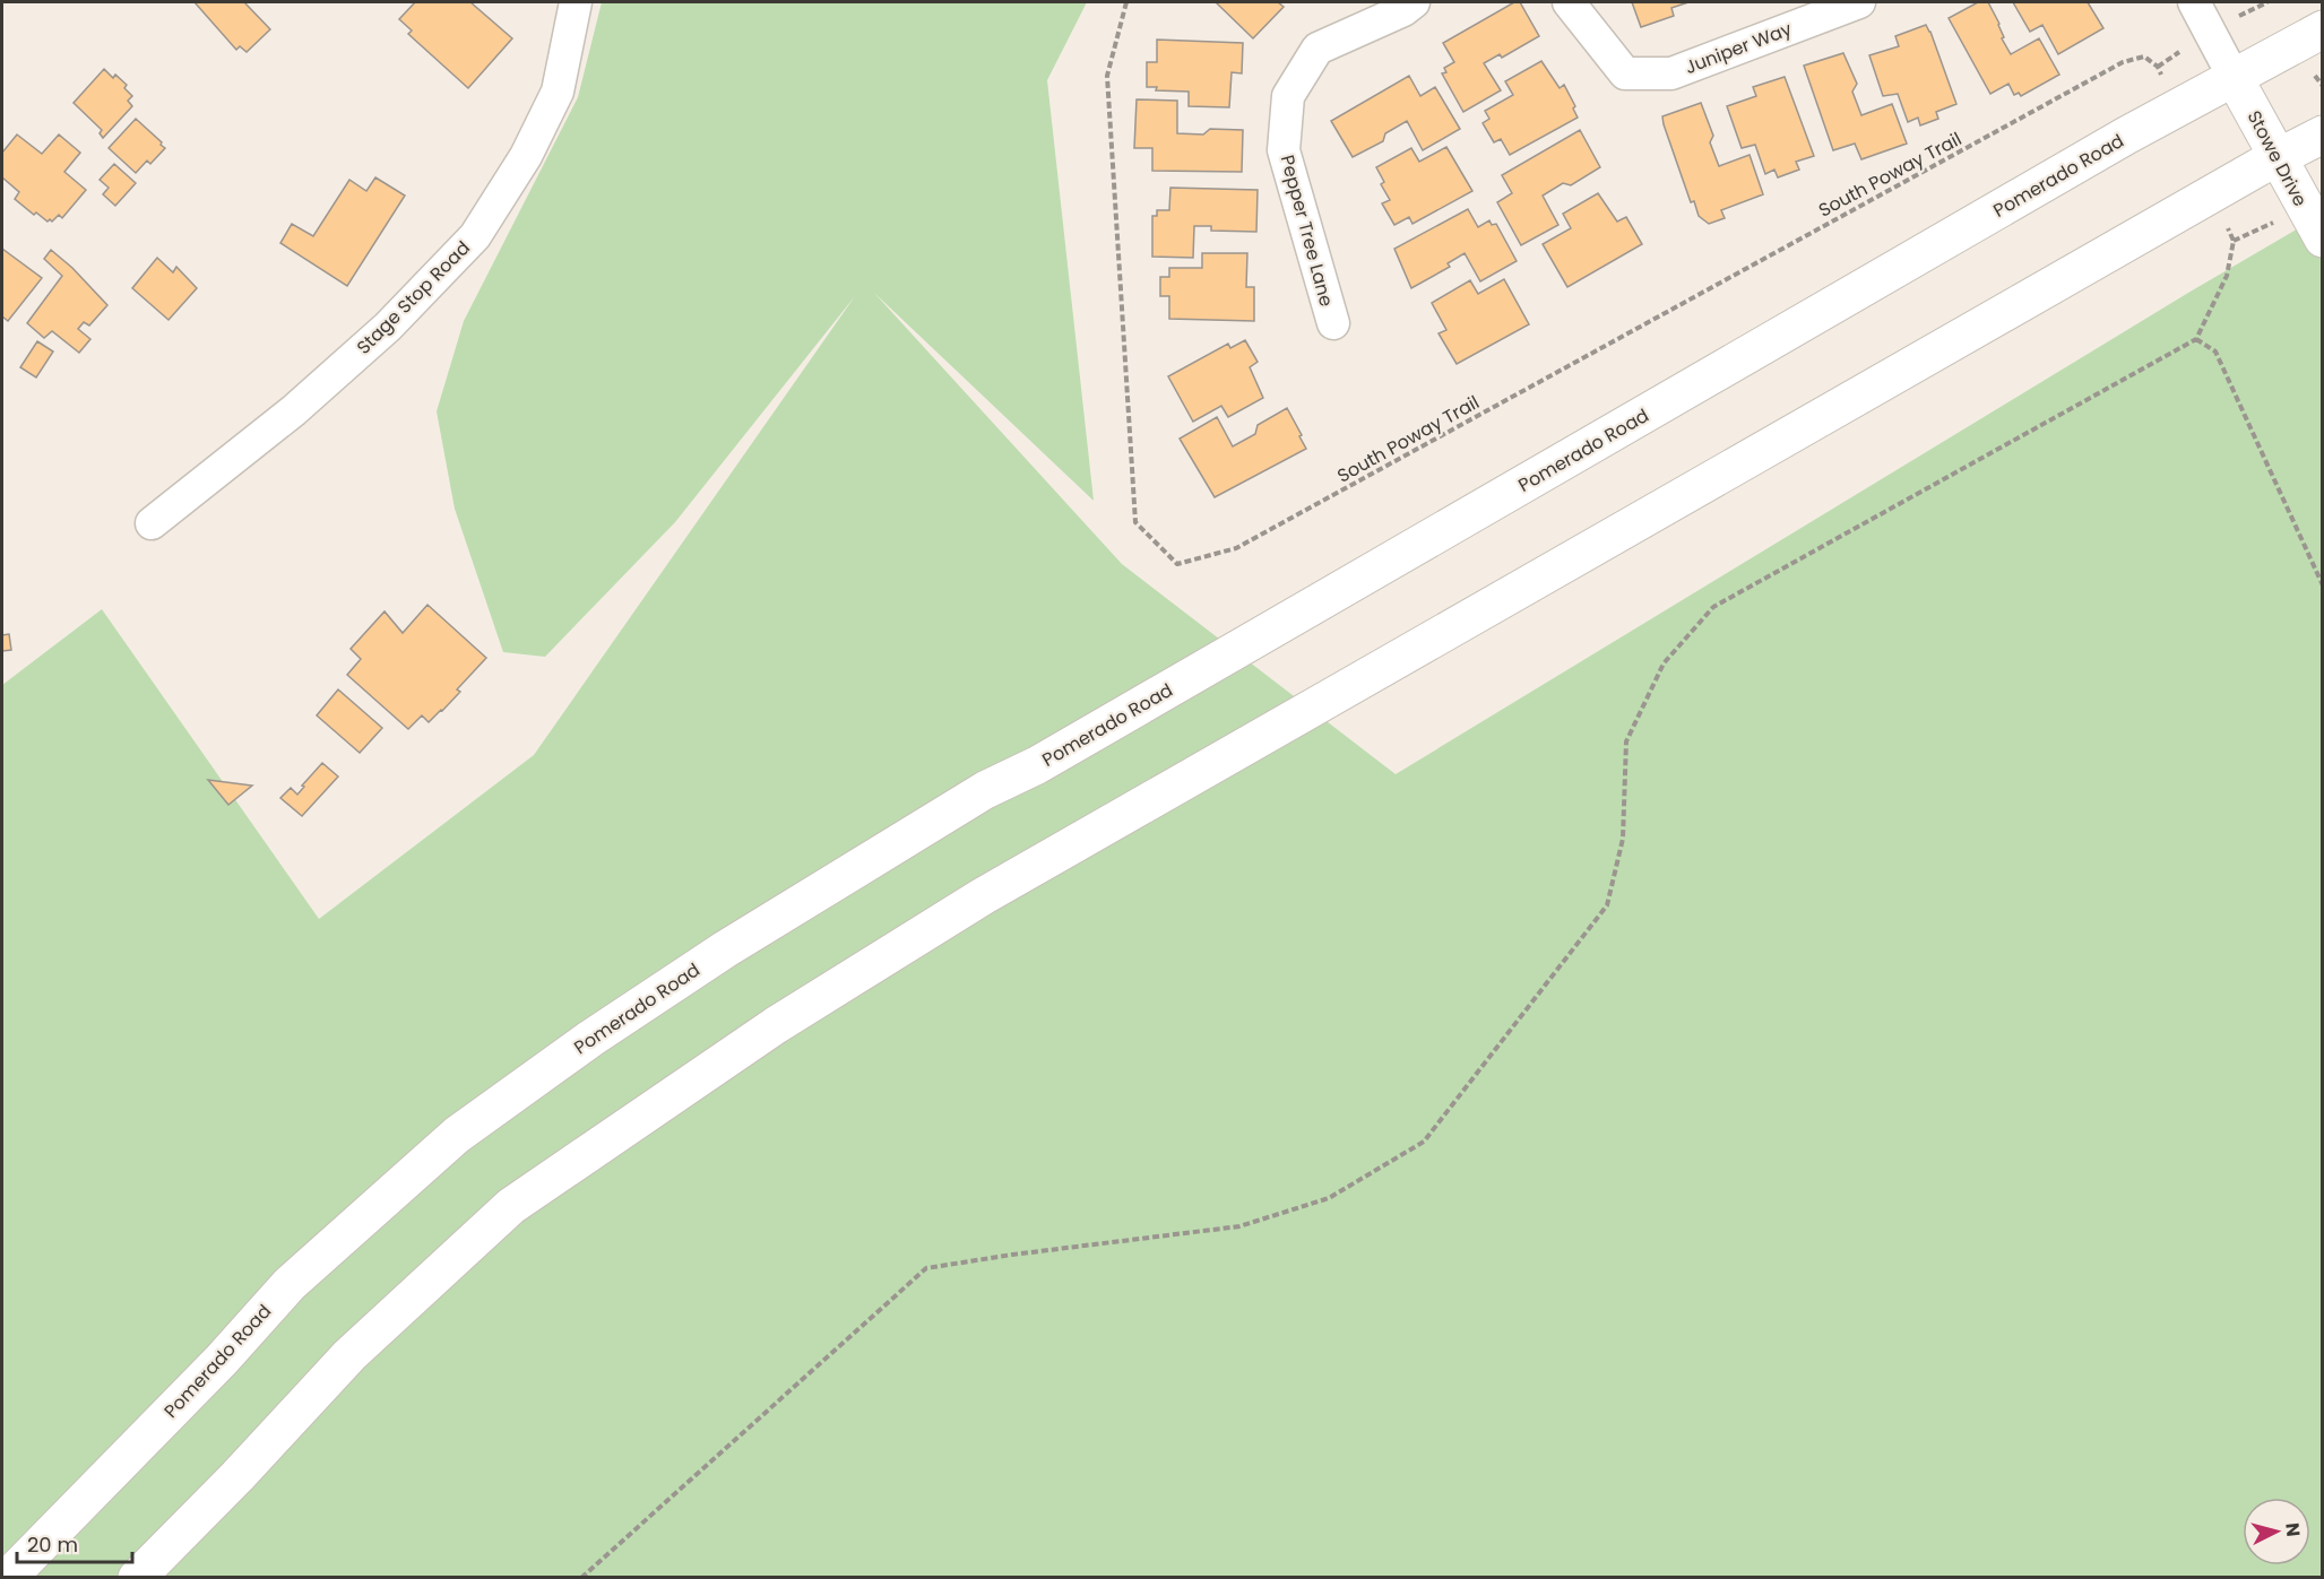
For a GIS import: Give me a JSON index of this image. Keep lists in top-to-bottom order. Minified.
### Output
{"streets":{"main road":["Stowe Drive","Pomerado Road"],"street":["Juniper Way","Pepper Tree Lane","Stage Stop Road"],"path":["South Poway Trail"]},"crossings":[["Stowe Drive","Pomerado Road"],["South Poway Trail","Pomerado Road"]],"scale_bar":"20 m","north":"right"}
